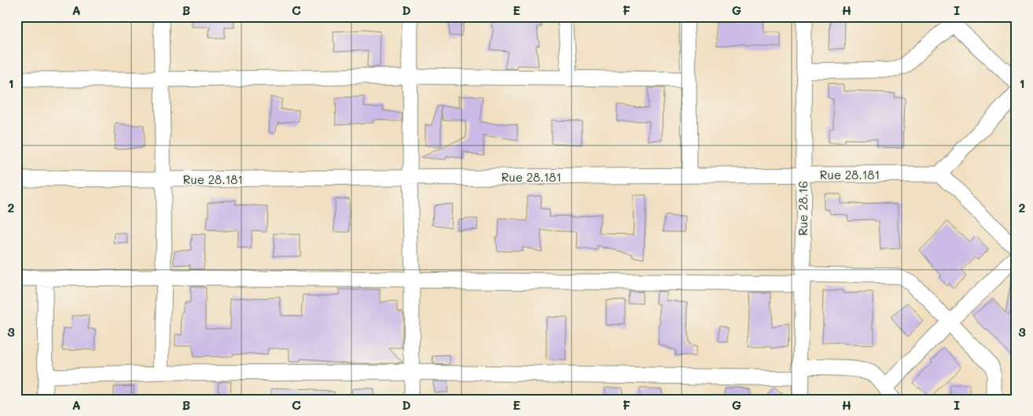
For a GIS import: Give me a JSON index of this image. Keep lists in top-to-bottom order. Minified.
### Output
{"streets":{"street":["Rue 28.181","Rue 28.16"]},"crossings":[["Rue 28.181","Rue 28.16"]],"grid":{"columns":["A","B","C","D","E","F","G","H","I"],"rows":["1","2","3"]}}
